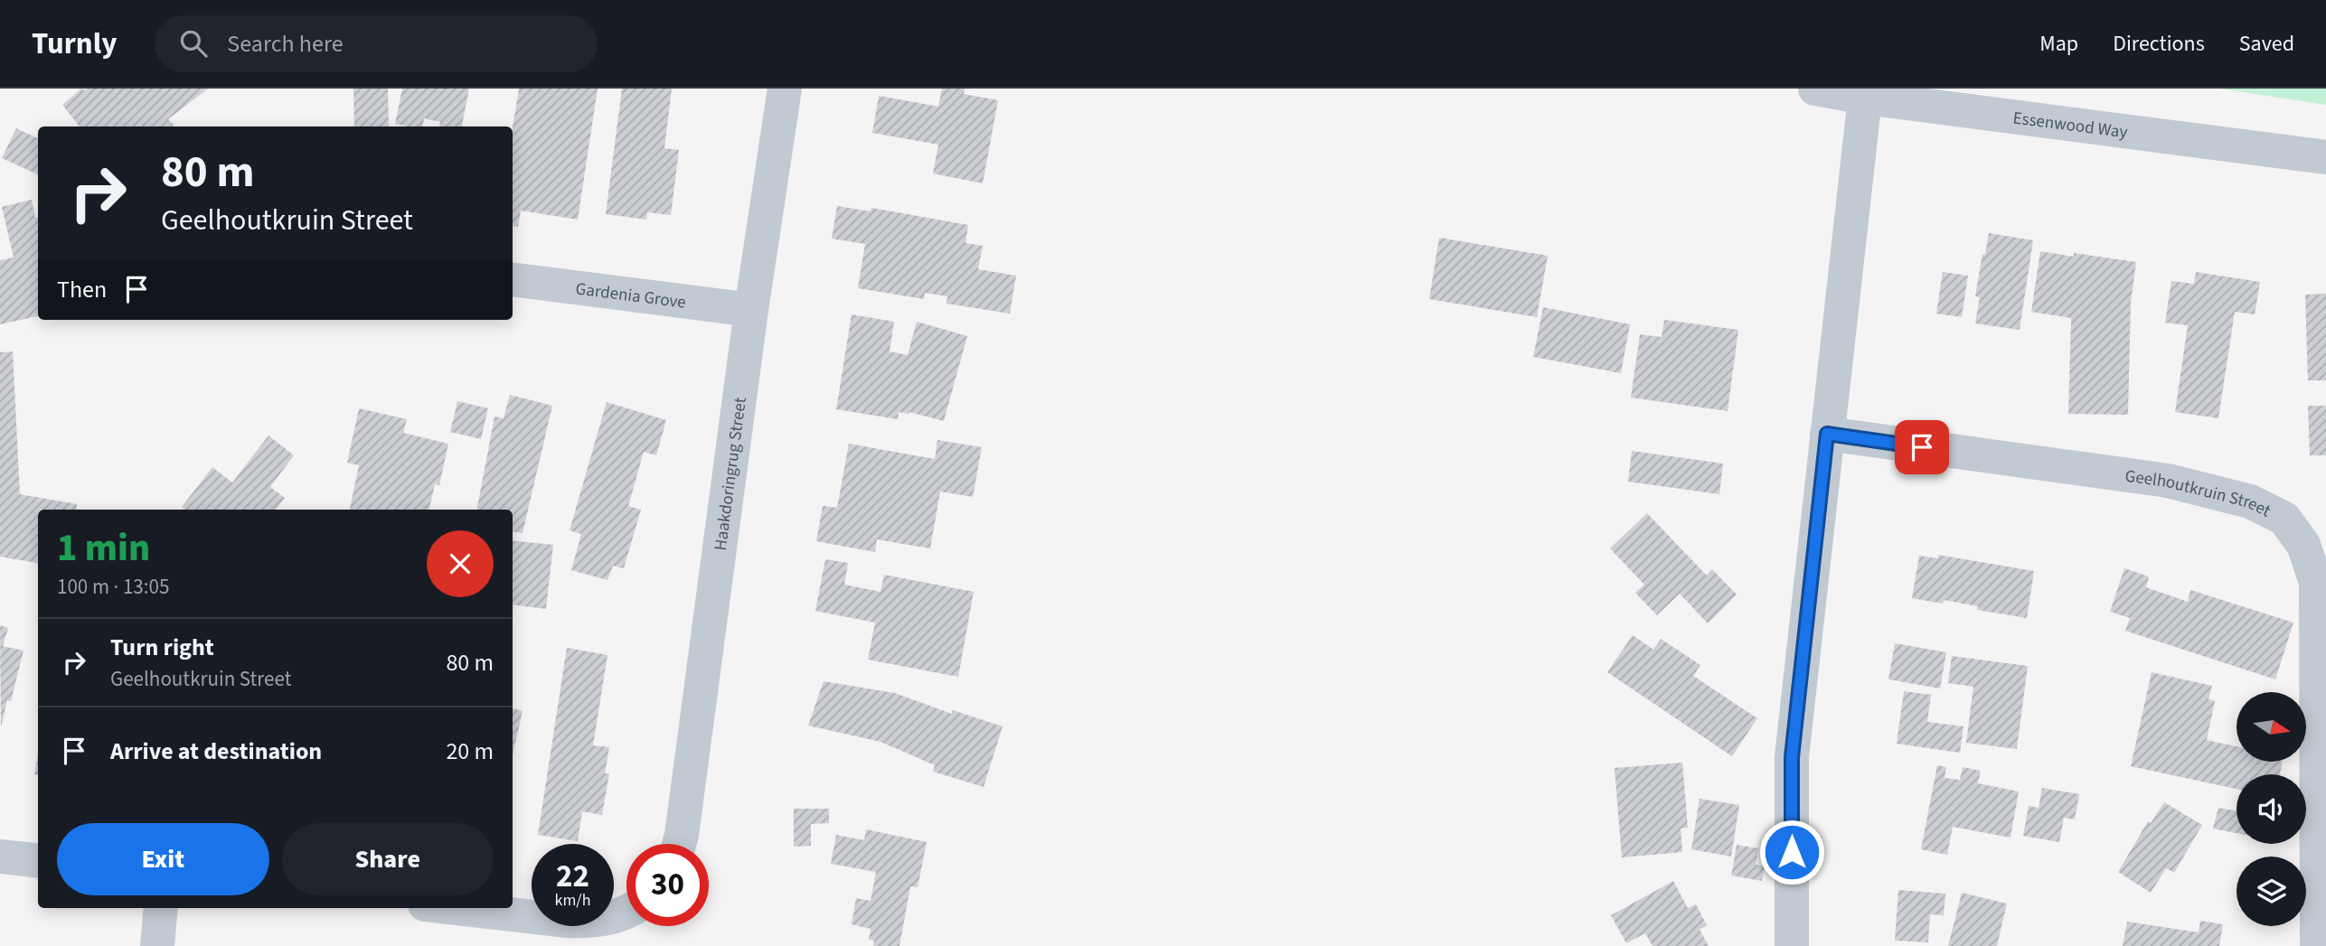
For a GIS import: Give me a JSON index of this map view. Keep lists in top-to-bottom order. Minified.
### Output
{"streets":{"street":["Essenwood Way","Gardenia Grove","Haakdoringrug Street","Geelhoutkruin Street"]},"crossings":[["Gardenia Grove","Haakdoringrug Street"]],"north":"right","page":{"header":"Turnly","search":"Search here","nav":["Map","Directions","Saved"],"turn":["80 m","Geelhoutkruin Street"],"then":"Then","heading":["1 min","100 m · 13:05"],"list":[{"name":"Turn right","note":"Geelhoutkruin Street","value":"80 m"},{"name":"Arrive at destination","value":"20 m"}],"buttons":["Exit","Share"],"speed":"22 km/h","limit":"30"}}
